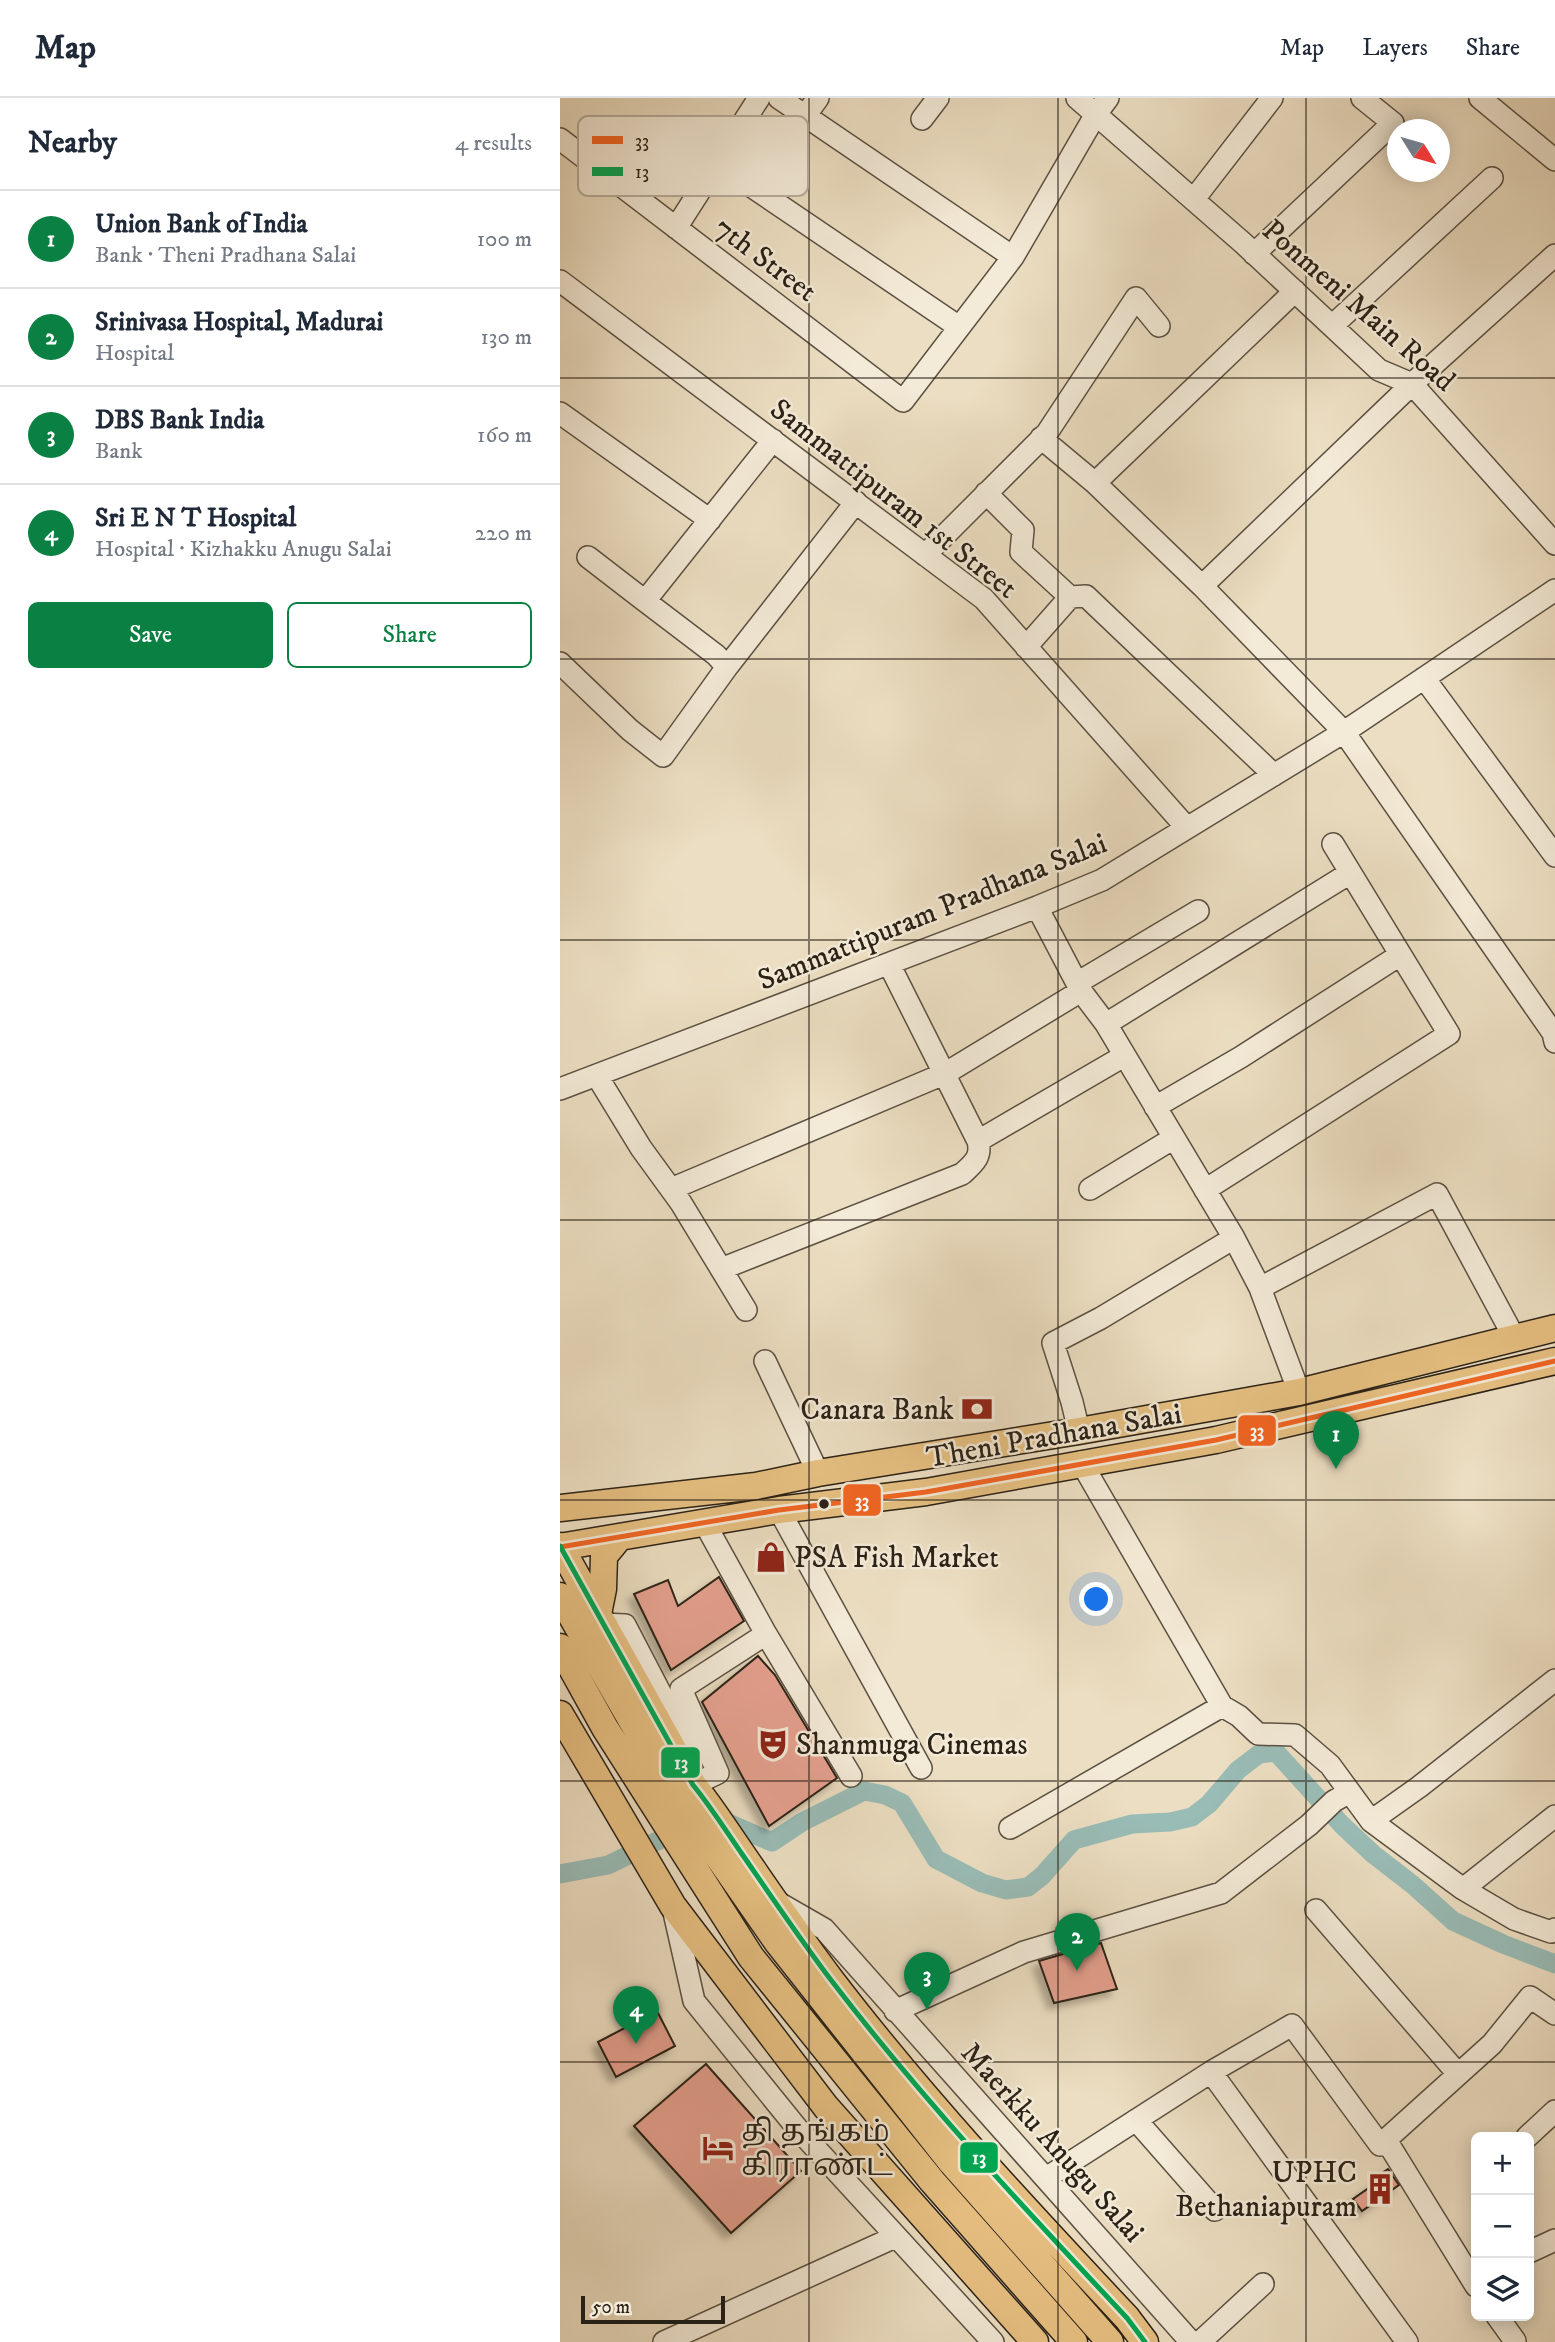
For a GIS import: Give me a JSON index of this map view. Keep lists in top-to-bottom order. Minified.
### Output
{"streets":{"main road":["Theni Pradhana Salai"],"street":["7th Street","Ponmeni Main Road","Sammattipuram 1st Street","Sammattipuram Pradhana Salai","Maerkku Anugu Salai"]},"crossings":[["Sammattipuram 1st Street","Sammattipuram Pradhana Salai"]],"places":{"bank":["Canara Bank"],"shop":["PSA Fish Market"],"theatre":["Shanmuga Cinemas"],"hotel":["தி தங்கம் கிராண்ட்"],"building":["UPHC Bethaniapuram"]},"lines":["transit line 33","transit line 13"],"legend":["33","13"],"scale_bar":"50 m","north":"bottom right","page":{"header":"Map","nav":["Map","Layers","Share"],"heading":["Nearby","4 results"],"list":[{"mark":"1","name":"Union Bank of India","note":"Bank · Theni Pradhana Salai","value":"100 m"},{"mark":"2","name":"Srinivasa Hospital, Madurai","note":"Hospital","value":"130 m"},{"mark":"3","name":"DBS Bank India","note":"Bank","value":"160 m"},{"mark":"4","name":"Sri E N T Hospital","note":"Hospital · Kizhakku Anugu Salai","value":"220 m"}],"buttons":["Save","Share"],"pins":["1","2","3","4"],"map_buttons":["+","−"],"scale":"50 m"}}
